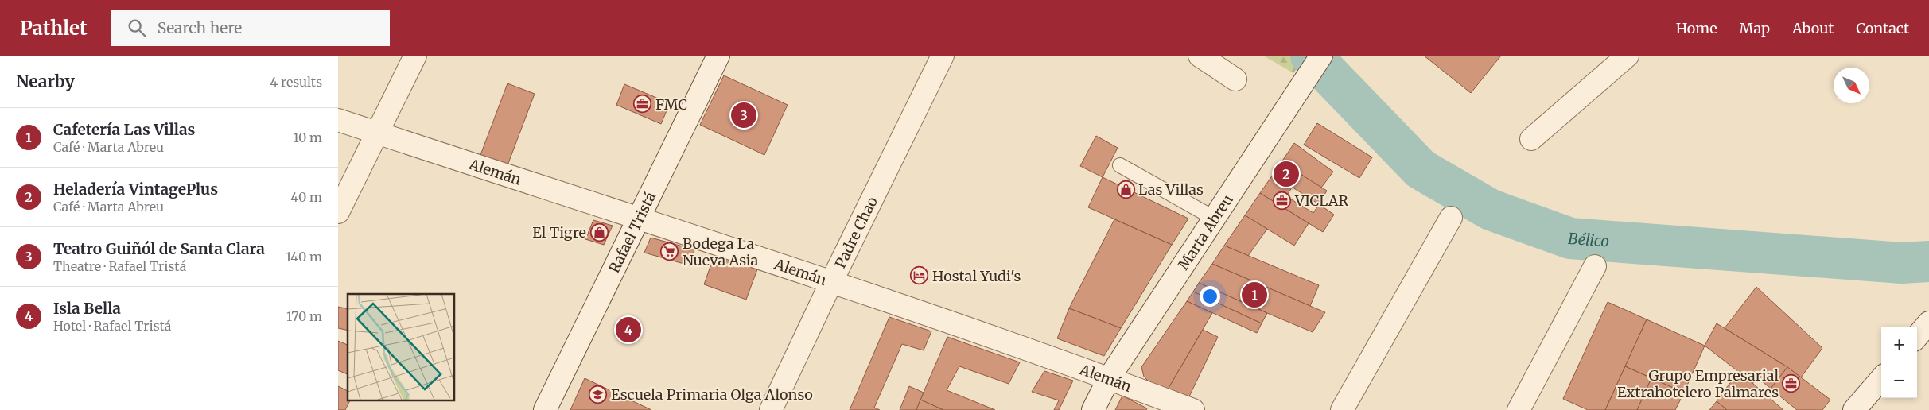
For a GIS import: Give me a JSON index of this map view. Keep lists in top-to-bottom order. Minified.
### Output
{"streets":{"street":["Alemán","Padre Chao","Marta Abreu","Rafael Tristá"]},"crossings":[["Alemán","Padre Chao"],["Alemán","Marta Abreu"],["Alemán","Rafael Tristá"]],"water":["Bélico"],"places":{"office":["FMC","VICLAR","Grupo Empresarial Extrahotelero Palmares"],"shop":["Las Villas","El Tigre"],"supermarket":["Bodega La Nueva Asia"],"hotel":["Hostal Yudi's"],"school or university":["Escuela Primaria Olga Alonso"]},"north":"bottom right","page":{"header":"Pathlet","search":"Search here","nav":["Home","Map","About","Contact"],"heading":["Nearby","4 results"],"pins":["3","2","1","4"],"list":[{"mark":"1","name":"Cafetería Las Villas","note":"Café · Marta Abreu","value":"10 m"},{"mark":"2","name":"Heladería VintagePlus","note":"Café · Marta Abreu","value":"40 m"},{"mark":"3","name":"Teatro Guiñól de Santa Clara","note":"Theatre · Rafael Tristá","value":"140 m"},{"mark":"4","name":"Isla Bella","note":"Hotel · Rafael Tristá","value":"170 m"}],"map_buttons":["+","−"]}}
